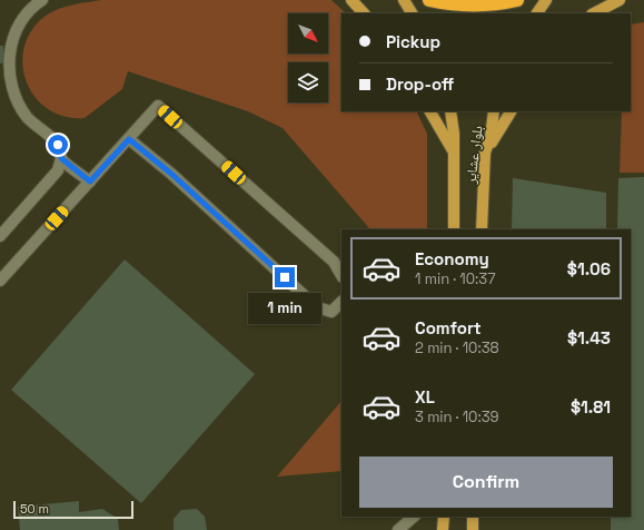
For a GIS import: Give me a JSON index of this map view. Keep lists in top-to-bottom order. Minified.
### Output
{"streets":{"main road":["بلوار عشایر"]},"scale_bar":"50 m","north":"bottom right","page":{"banner":["Pickup","Drop-off"],"list":[{"name":"Economy","note":"1 min · 10:37","value":"$1.06"},{"name":"Comfort","note":"2 min · 10:38","value":"$1.43"},{"name":"XL","note":"3 min · 10:39","value":"$1.81"}],"bubble":"1 min","buttons":"Confirm","scale":"50 m"}}
